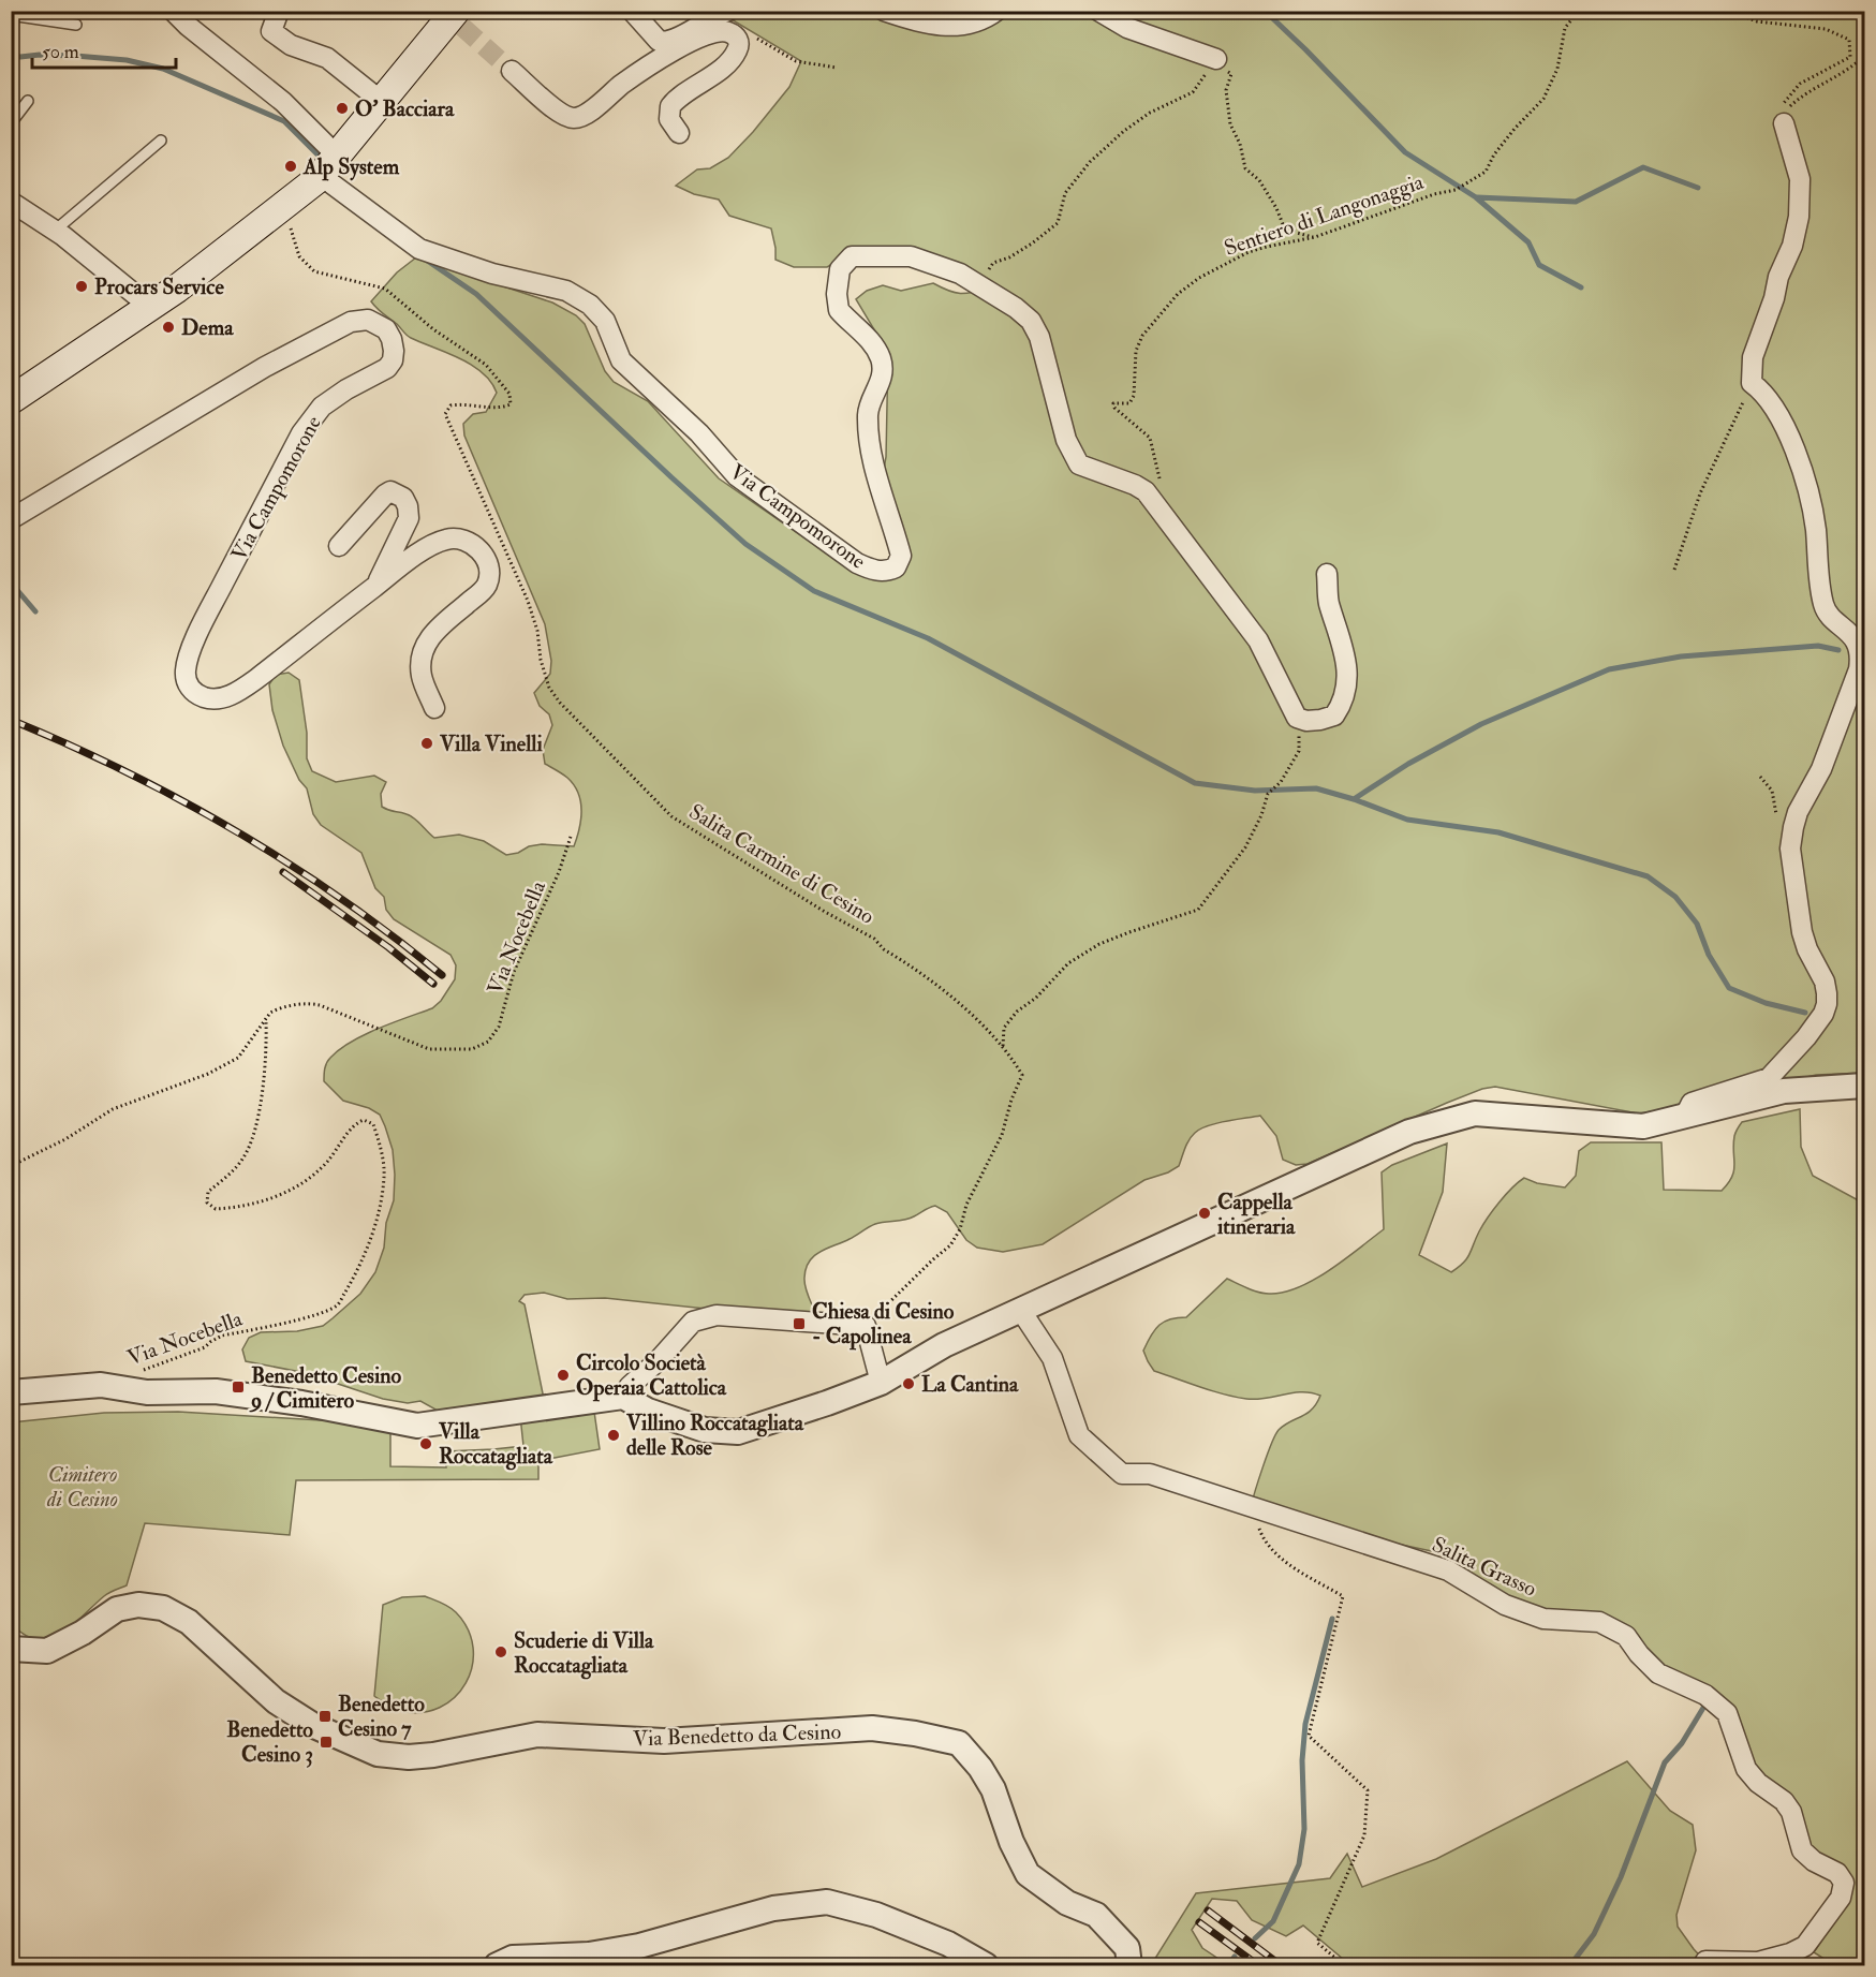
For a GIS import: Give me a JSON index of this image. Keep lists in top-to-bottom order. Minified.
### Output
{"streets":{"street":["Via Campomorone","Salita Grasso","Via Benedetto da Cesino"],"path":["Sentiero di Langonaggia","Salita Carmine di Cesino","Via Nocebella"]},"crossings":[["Sentiero di Langonaggia","Via Campomorone"]],"parks":["Cimitero di Cesino"],"places":{"other":["O' Bacciara","Alp System","Procars Service","Dema","Villa Vinelli","Cappella itineraria","Circolo Società Operaia Cattolica","La Cantina","Villino Roccatagliata delle Rose","Villa Roccatagliata","Scuderie di Villa Roccatagliata"],"transit":["Chiesa di Cesino - Capolinea","Benedetto Cesino 9 / Cimitero","Benedetto Cesino 7","Benedetto Cesino 3"]},"scale_bar":"50 m"}
